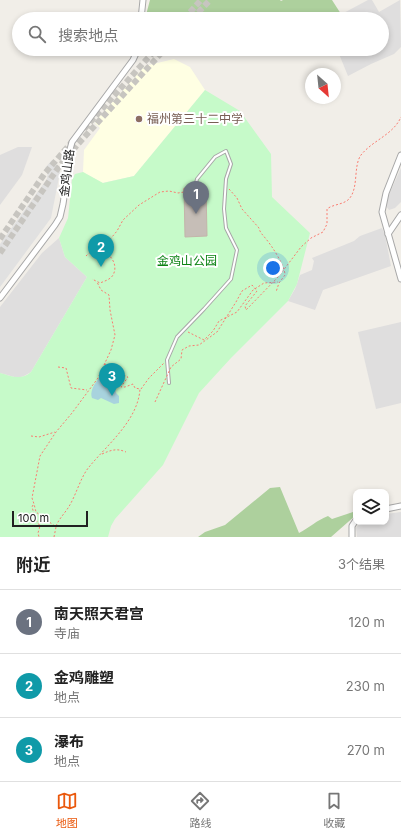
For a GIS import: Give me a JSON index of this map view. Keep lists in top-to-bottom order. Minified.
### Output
{"streets":{"street":["金鸡山路"]},"parks":["金鸡山公园"],"places":["福州第三十二中学"],"scale_bar":"100 m","north":"bottom right","page":{"search":"搜索地点","pins":["1","2","3"],"scale":"100 m","heading":["附近","3个结果"],"list":[{"mark":"1","name":"南天照天君宫","note":"寺庙","value":"120 m"},{"mark":"2","name":"金鸡雕塑","note":"地点","value":"230 m"},{"mark":"3","name":"瀑布","note":"地点","value":"270 m"}],"nav":["地图","路线","收藏"]}}
